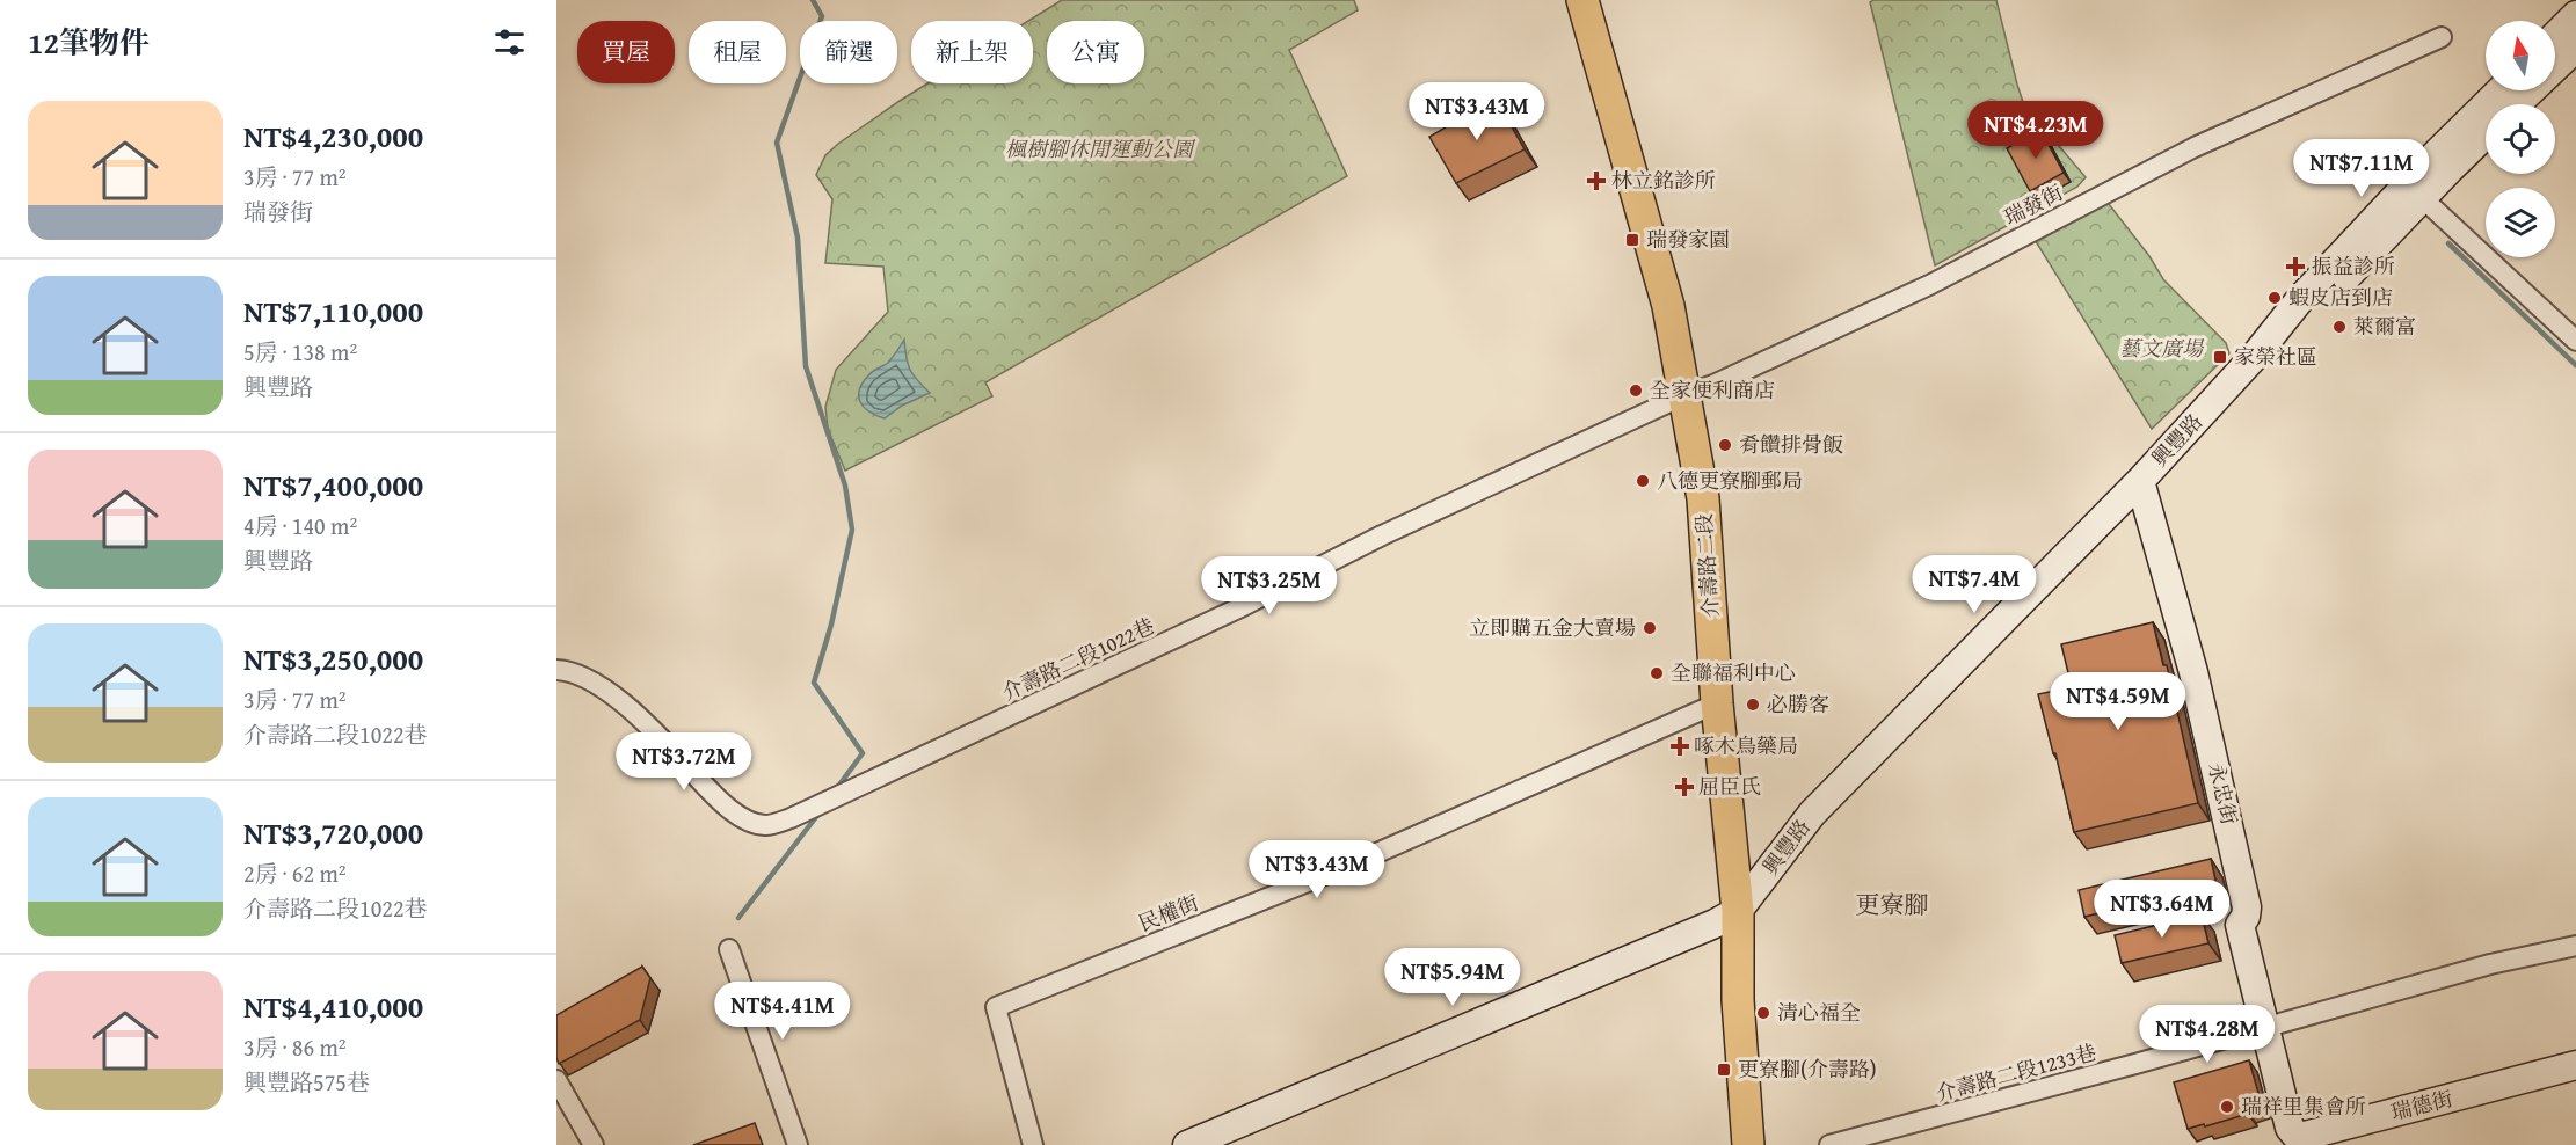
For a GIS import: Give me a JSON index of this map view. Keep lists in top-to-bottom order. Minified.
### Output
{"streets":{"main road":["興豐路","介壽路二段","永忠街","瑞德街"],"street":["瑞發街","介壽路二段1022巷","民權街","介壽路二段1233巷"]},"crossings":[["瑞發街","介壽路二段"],["瑞發街","介壽路二段1022巷"],["興豐路","介壽路二段"],["興豐路","永忠街"],["介壽路二段","介壽路二段1022巷"],["介壽路二段","民權街"],["永忠街","介壽路二段1233巷"],["永忠街","瑞德街"],["介壽路二段1233巷","瑞德街"]],"districts":["更寮腳"],"parks":["楓樹腳休閒運動公園","藝文廣場"],"places":{"health":["林立銘診所","振益診所","啄木鳥藥局","屈臣氏"],"transit":["瑞發家園","家榮社區","更寮腳(介壽路)"],"other":["蝦皮店到店","萊爾富","全家便利商店","肴饡排骨飯","八德更寮腳郵局","立即購五金大賣場","全聯福利中心","必勝客","清心福全","瑞祥里集會所"]},"north":"top","page":{"heading":"12筆物件","chip":["買屋","租屋","篩選","新上架","公寓"],"price":["NT$3.43M","NT$4.23M","NT$7.11M","NT$7.4M","NT$3.25M","NT$4.59M","NT$3.72M","NT$3.43M","NT$3.64M","NT$5.94M","NT$4.41M","NT$4.28M"],"list":[{"name":"NT$4,230,000","note":"3房 · 77 m² · 瑞發街"},{"name":"NT$7,110,000","note":"5房 · 138 m² · 興豐路"},{"name":"NT$7,400,000","note":"4房 · 140 m² · 興豐路"},{"name":"NT$3,250,000","note":"3房 · 77 m² · 介壽路二段1022巷"},{"name":"NT$3,720,000","note":"2房 · 62 m² · 介壽路二段1022巷"},{"name":"NT$4,410,000","note":"3房 · 86 m² · 興豐路575巷"}]}}
